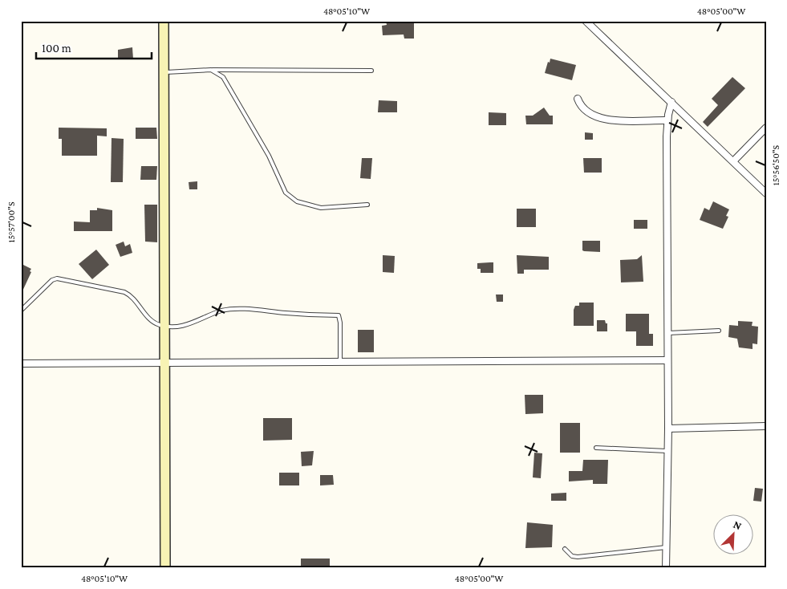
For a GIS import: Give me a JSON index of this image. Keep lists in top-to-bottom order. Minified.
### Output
{"scale_bar":"100 m","north":"top right","coordinates":["48°05'10\"W","48°05'00\"W","15°56'50\"S","15°57'00\"S"]}
